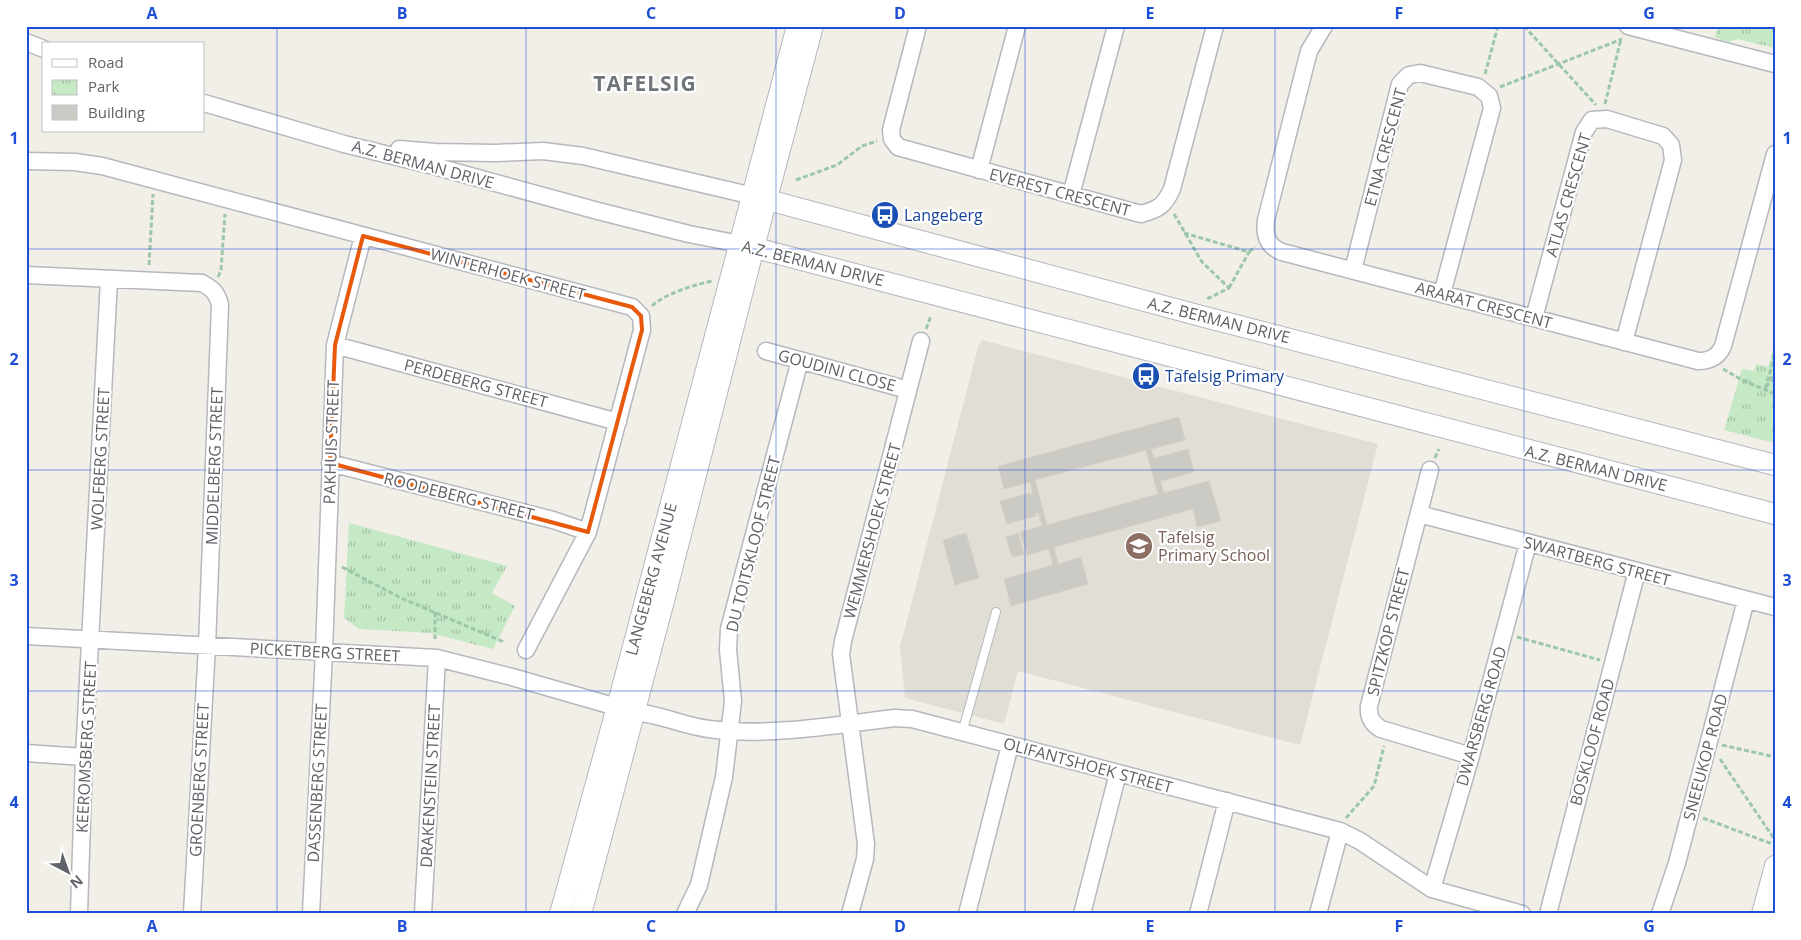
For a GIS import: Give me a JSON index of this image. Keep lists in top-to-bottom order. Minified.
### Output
{"streets":{"street":["ETNA CRESCENT","A.Z. BERMAN DRIVE","EVEREST CRESCENT","ATLAS CRESCENT","WINTERHOEK STREET","ARARAT CRESCENT","GOUDINI CLOSE","PERDEBERG STREET","PAKHUIS STREET","WOLFBERG STREET","MIDDELBERG STREET","ROODEBERG STREET","WEMMERSHOEK STREET","DU TOITSKLOOF STREET","SWARTBERG STREET","LANGEBERG AVENUE","SPITZKOP STREET","PICKETBERG STREET","DWARSBERG ROAD","BOSKLOOF ROAD","KEEROMSBERG STREET","SNEEUKOP ROAD","OLIFANTSHOEK STREET","GROENBERG STREET","DASSENBERG STREET","DRAKENSTEIN STREET"]},"crossings":[["ETNA CRESCENT","ARARAT CRESCENT"],["A.Z. BERMAN DRIVE","LANGEBERG AVENUE"],["ATLAS CRESCENT","ARARAT CRESCENT"],["WINTERHOEK STREET","PERDEBERG STREET"],["WINTERHOEK STREET","PAKHUIS STREET"],["WINTERHOEK STREET","ROODEBERG STREET"],["GOUDINI CLOSE","WEMMERSHOEK STREET"],["GOUDINI CLOSE","DU TOITSKLOOF STREET"],["PERDEBERG STREET","PAKHUIS STREET"],["PAKHUIS STREET","ROODEBERG STREET"],["PAKHUIS STREET","PICKETBERG STREET"],["PAKHUIS STREET","DASSENBERG STREET"],["WOLFBERG STREET","PICKETBERG STREET"],["WOLFBERG STREET","KEEROMSBERG STREET"],["MIDDELBERG STREET","PICKETBERG STREET"],["MIDDELBERG STREET","GROENBERG STREET"],["WEMMERSHOEK STREET","OLIFANTSHOEK STREET"],["DU TOITSKLOOF STREET","OLIFANTSHOEK STREET"],["SWARTBERG STREET","SPITZKOP STREET"],["SWARTBERG STREET","DWARSBERG ROAD"],["SWARTBERG STREET","BOSKLOOF ROAD"],["SWARTBERG STREET","SNEEUKOP ROAD"],["LANGEBERG AVENUE","PICKETBERG STREET"],["LANGEBERG AVENUE","OLIFANTSHOEK STREET"],["PICKETBERG STREET","KEEROMSBERG STREET"],["PICKETBERG STREET","OLIFANTSHOEK STREET"],["PICKETBERG STREET","GROENBERG STREET"],["PICKETBERG STREET","DASSENBERG STREET"],["PICKETBERG STREET","DRAKENSTEIN STREET"],["DWARSBERG ROAD","OLIFANTSHOEK STREET"]],"districts":["TAFELSIG"],"places":{"bus stop":["Langeberg","Tafelsig Primary"],"school or university":["Tafelsig Primary School"]},"legend":["Road","Park","Building"],"north":"bottom right","grid":{"columns":["A","B","C","D","E","F","G"],"rows":["1","2","3","4"]}}
